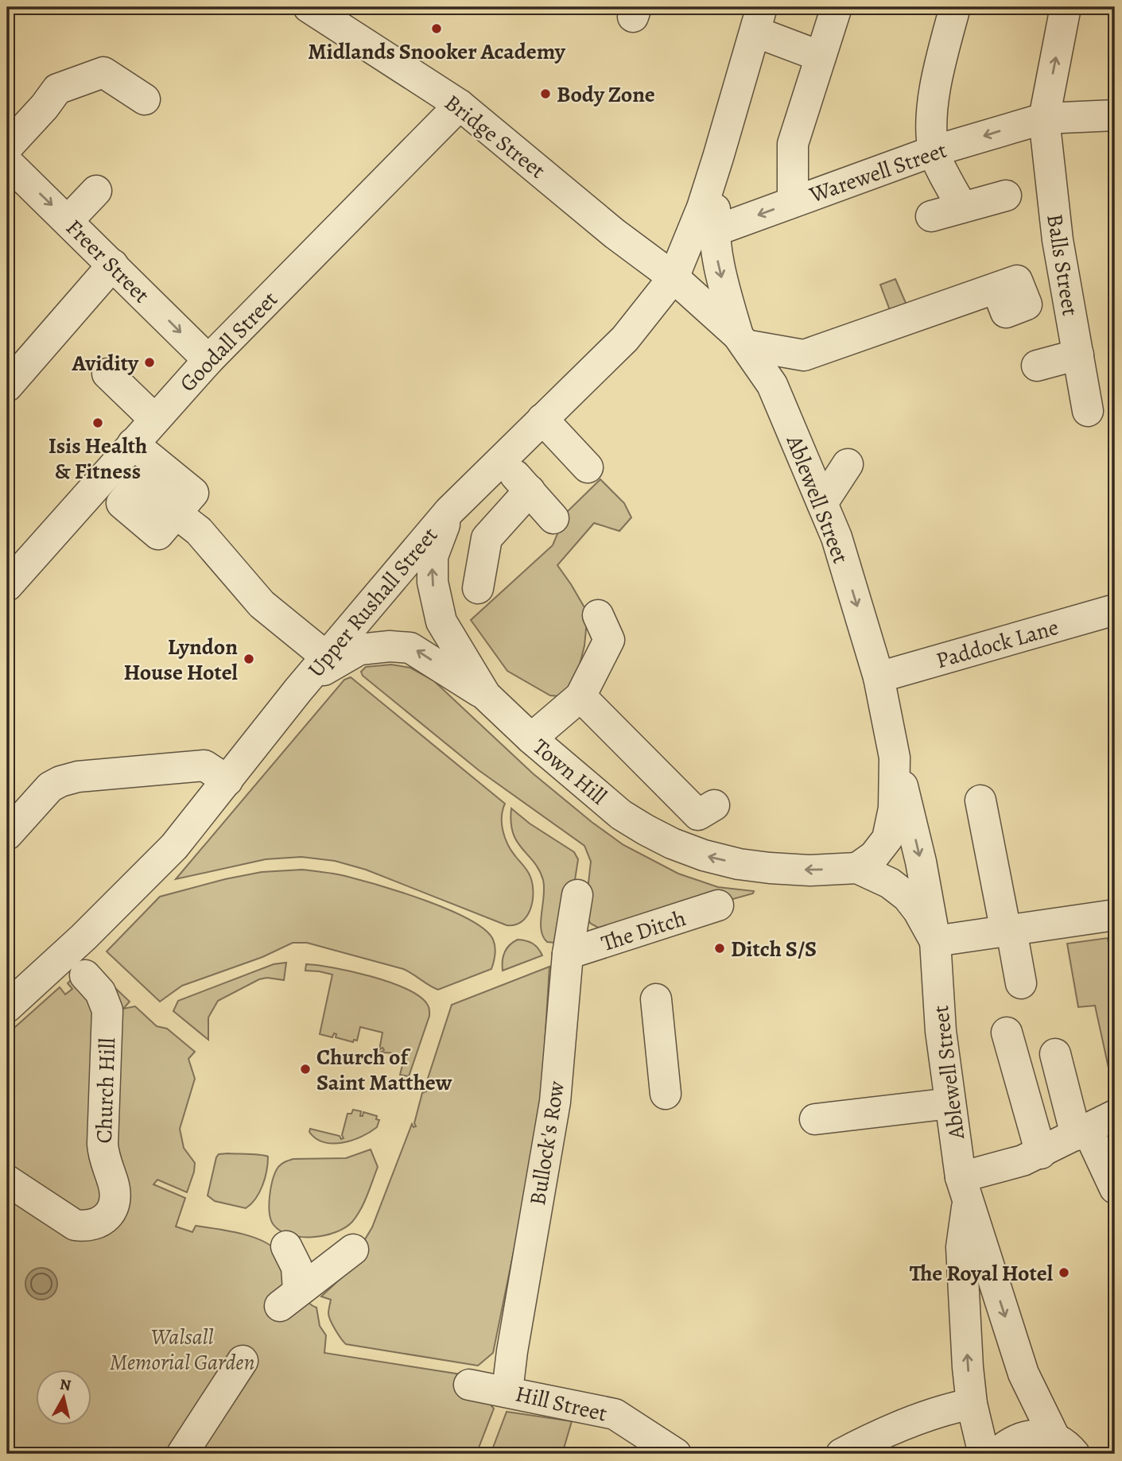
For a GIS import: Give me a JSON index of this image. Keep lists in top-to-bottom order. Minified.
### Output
{"streets":{"street":["Bridge Street","Warewell Street","Freer Street","Balls Street","Goodall Street","Ablewell Street","Upper Rushall Street","Paddock Lane","Town Hill","The Ditch","Church Hill","Bullock's Row","Hill Street"]},"crossings":[["Bridge Street","Goodall Street"],["Bridge Street","Ablewell Street"],["Bridge Street","Upper Rushall Street"],["Warewell Street","Balls Street"],["Freer Street","Goodall Street"],["Ablewell Street","Upper Rushall Street"],["Ablewell Street","Paddock Lane"],["Ablewell Street","Town Hill"],["Upper Rushall Street","Town Hill"],["The Ditch","Bullock's Row"],["Bullock's Row","Hill Street"]],"parks":["Walsall Memorial Garden"],"places":["Midlands Snooker Academy","Body Zone","Avidity","Isis Health & Fitness","Lyndon House Hotel","Ditch S/S","Church of Saint Matthew","The Royal Hotel"],"north":"top"}
